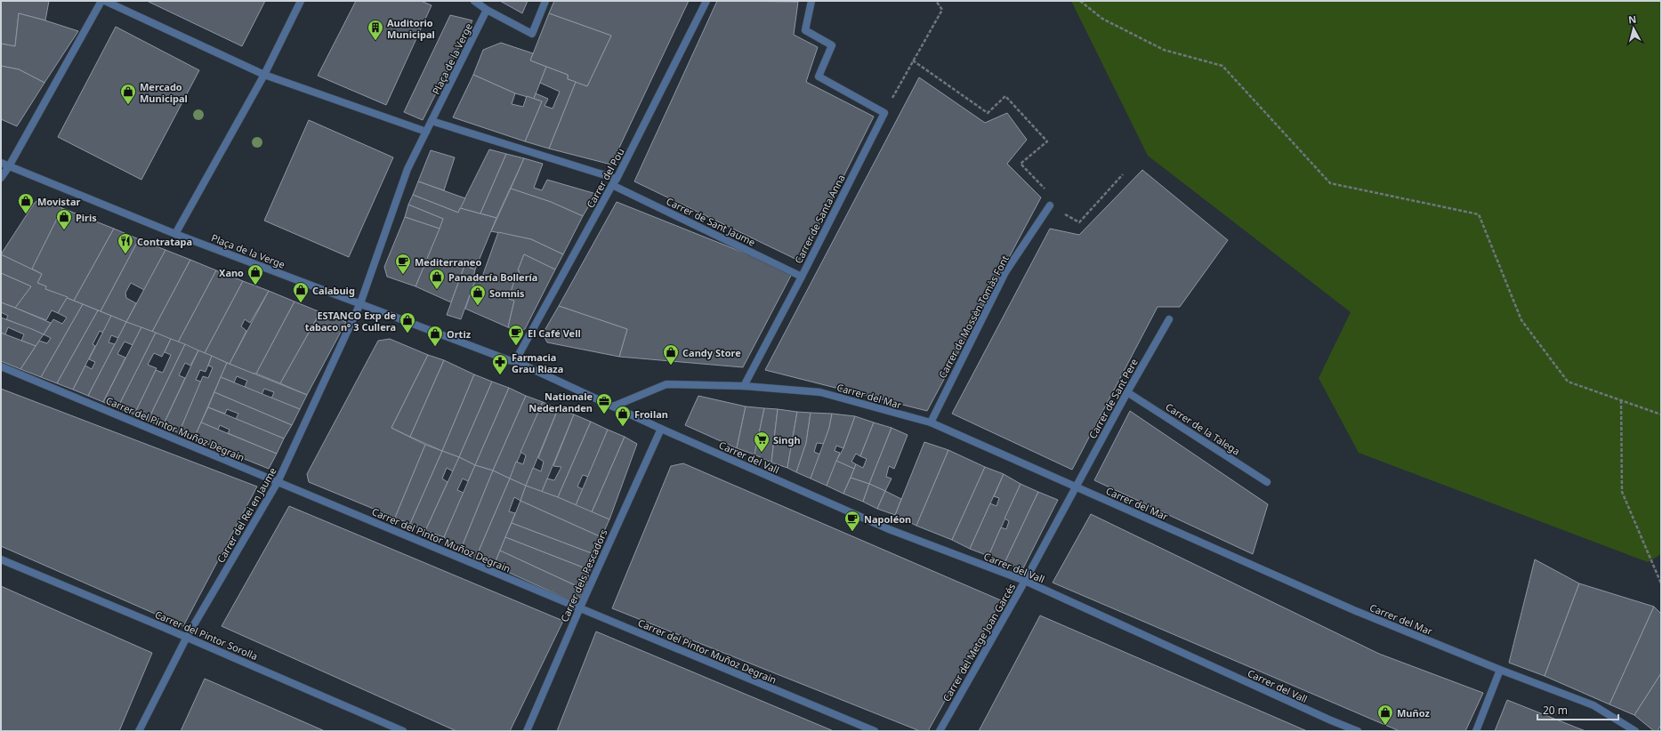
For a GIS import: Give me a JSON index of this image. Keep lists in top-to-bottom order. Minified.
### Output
{"streets":{"street":["Plaça de la Verge","Carrer del Pou","Carrer de Santa Anna","Carrer de Sant Jaume","Carrer de Mossèn Tomàs Font","Carrer del Mar","Carrer de Sant Pere","Carrer del Pintor Muñoz Degrain","Carrer de la Talega","Carrer del Vall","Carrer del Rei en Jaume","Carrer dels Pescadors","Carrer del Pintor Sorolla","Carrer del Metge Joan Garcés"]},"crossings":[["Plaça de la Verge","Carrer de Sant Jaume"],["Plaça de la Verge","Carrer del Vall"],["Plaça de la Verge","Carrer del Rei en Jaume"],["Carrer del Pou","Carrer de Sant Jaume"],["Carrer del Pou","Carrer del Vall"],["Carrer de Santa Anna","Carrer de Sant Jaume"],["Carrer de Santa Anna","Carrer del Mar"],["Carrer de Mossèn Tomàs Font","Carrer del Mar"],["Carrer del Mar","Carrer de Sant Pere"],["Carrer del Mar","Carrer del Vall"],["Carrer del Mar","Carrer del Metge Joan Garcés"],["Carrer de Sant Pere","Carrer de la Talega"],["Carrer de Sant Pere","Carrer del Metge Joan Garcés"],["Carrer del Pintor Muñoz Degrain","Carrer del Rei en Jaume"],["Carrer del Pintor Muñoz Degrain","Carrer dels Pescadors"],["Carrer del Vall","Carrer del Rei en Jaume"],["Carrer del Vall","Carrer dels Pescadors"],["Carrer del Vall","Carrer del Metge Joan Garcés"],["Carrer del Rei en Jaume","Carrer del Pintor Sorolla"]],"places":{"building":["Auditorio Municipal"],"shop":["Mercado Municipal","Movistar","Piris","Xano","Panadería Bollería","Calabuig","Somnis","ESTANCO Exp de tabaco nº 3 Cullera","Ortiz","Candy Store","Froilan","Muñoz"],"restaurant":["Contratapa"],"cafe":["Mediterraneo","El Café Vell","Napoléon"],"pharmacy":["Farmacia Grau Riaza"],"office":["Nationale Nederlanden"],"supermarket":["Singh"]},"scale_bar":"20 m","north":"top"}
